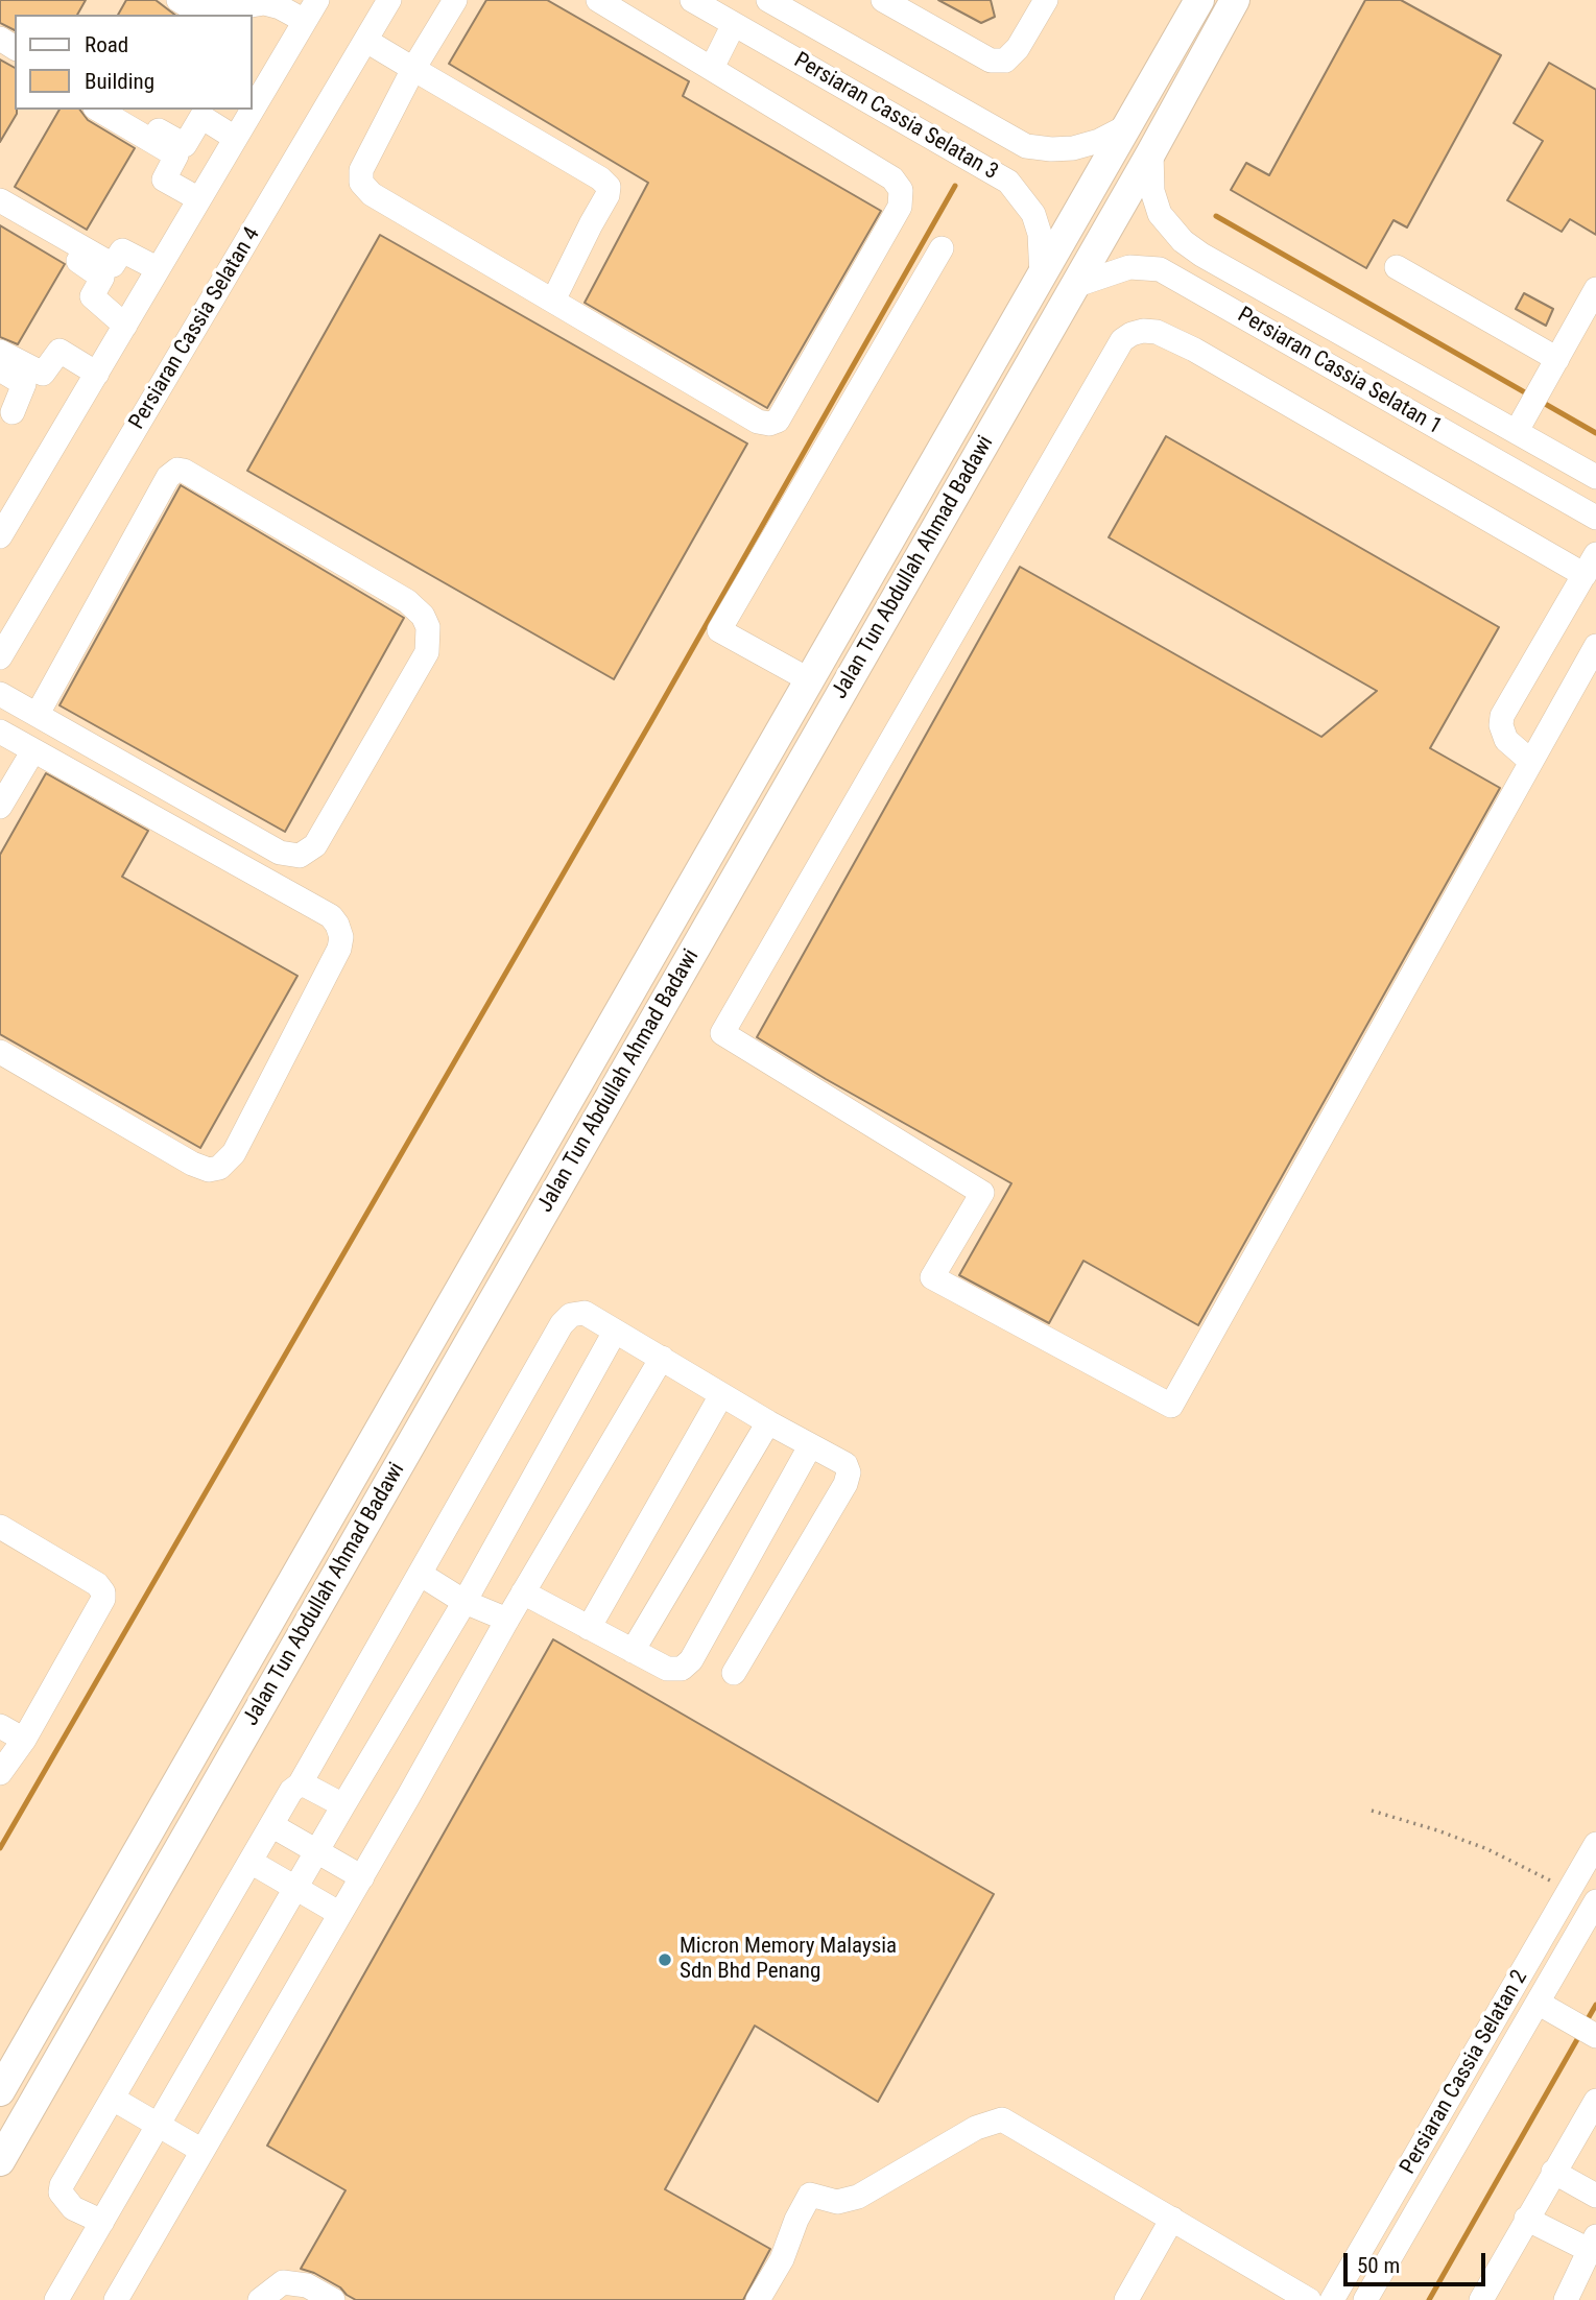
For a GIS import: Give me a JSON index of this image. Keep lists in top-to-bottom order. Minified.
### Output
{"streets":{"main road":["Jalan Tun Abdullah Ahmad Badawi"],"street":["Persiaran Cassia Selatan 3","Persiaran Cassia Selatan 4","Persiaran Cassia Selatan 1","Persiaran Cassia Selatan 2"]},"crossings":[["Persiaran Cassia Selatan 3","Jalan Tun Abdullah Ahmad Badawi"],["Persiaran Cassia Selatan 1","Jalan Tun Abdullah Ahmad Badawi"]],"places":["Micron Memory Malaysia Sdn Bhd Penang"],"legend":["Road","Building"],"scale_bar":"50 m"}
